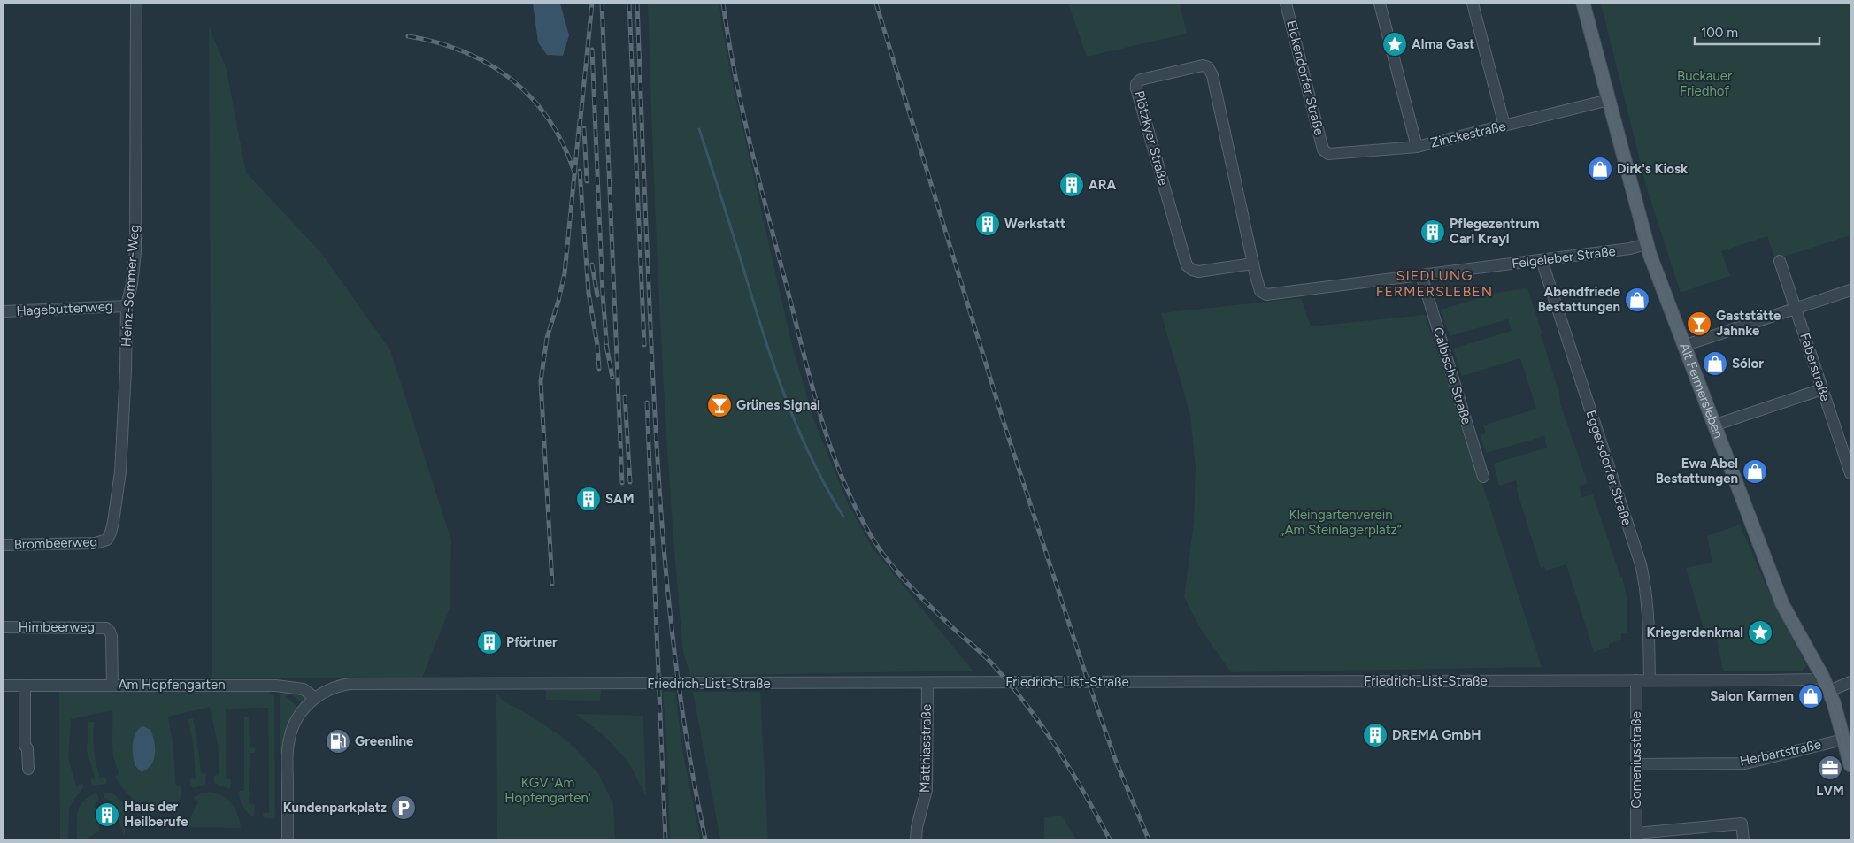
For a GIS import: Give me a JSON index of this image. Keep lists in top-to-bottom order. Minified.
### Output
{"streets":{"main road":["Alt Fermersleben"],"street":["Eickendorfer Straße","Zinckestraße","Plötzkyer Straße","Felgeleber Straße","Heinz-Sommer-Weg","Hagebuttenweg","Faberstraße","Calbische Straße","Eggersdorfer Straße","Brombeerweg","Himbeerweg","Friedrich-List-Straße","Am Hopfengarten","Matthiasstraße","Herbartstraße","Comeniusstraße"]},"crossings":[["Eickendorfer Straße","Zinckestraße"],["Zinckestraße","Alt Fermersleben"],["Plötzkyer Straße","Felgeleber Straße"],["Felgeleber Straße","Calbische Straße"],["Felgeleber Straße","Alt Fermersleben"],["Felgeleber Straße","Eggersdorfer Straße"],["Heinz-Sommer-Weg","Hagebuttenweg"],["Heinz-Sommer-Weg","Brombeerweg"],["Alt Fermersleben","Friedrich-List-Straße"],["Alt Fermersleben","Herbartstraße"],["Eggersdorfer Straße","Friedrich-List-Straße"],["Himbeerweg","Am Hopfengarten"],["Friedrich-List-Straße","Am Hopfengarten"],["Friedrich-List-Straße","Matthiasstraße"],["Friedrich-List-Straße","Comeniusstraße"],["Herbartstraße","Comeniusstraße"]],"districts":["SIEDLUNG FERMERSLEBEN"],"parks":["Buckauer Friedhof","Kleingartenverein „Am Steinlagerplatz“","KGV 'Am Hopfengarten'"],"places":{"place":["Alma Gast","Kriegerdenkmal"],"shop":["Dirk's Kiosk","Abendfriede Bestattungen","Sólor","Ewa Abel Bestattungen","Salon Karmen"],"building":["ARA","Werkstatt","Pflegezentrum Carl Krayl","SAM","Pförtner","DREMA GmbH","Haus der Heilberufe"],"bar":["Gaststätte Jahnke","Grünes Signal"],"fuel station":["Greenline"],"office":["LVM"],"parking":["Kundenparkplatz"]},"scale_bar":"100 m"}
